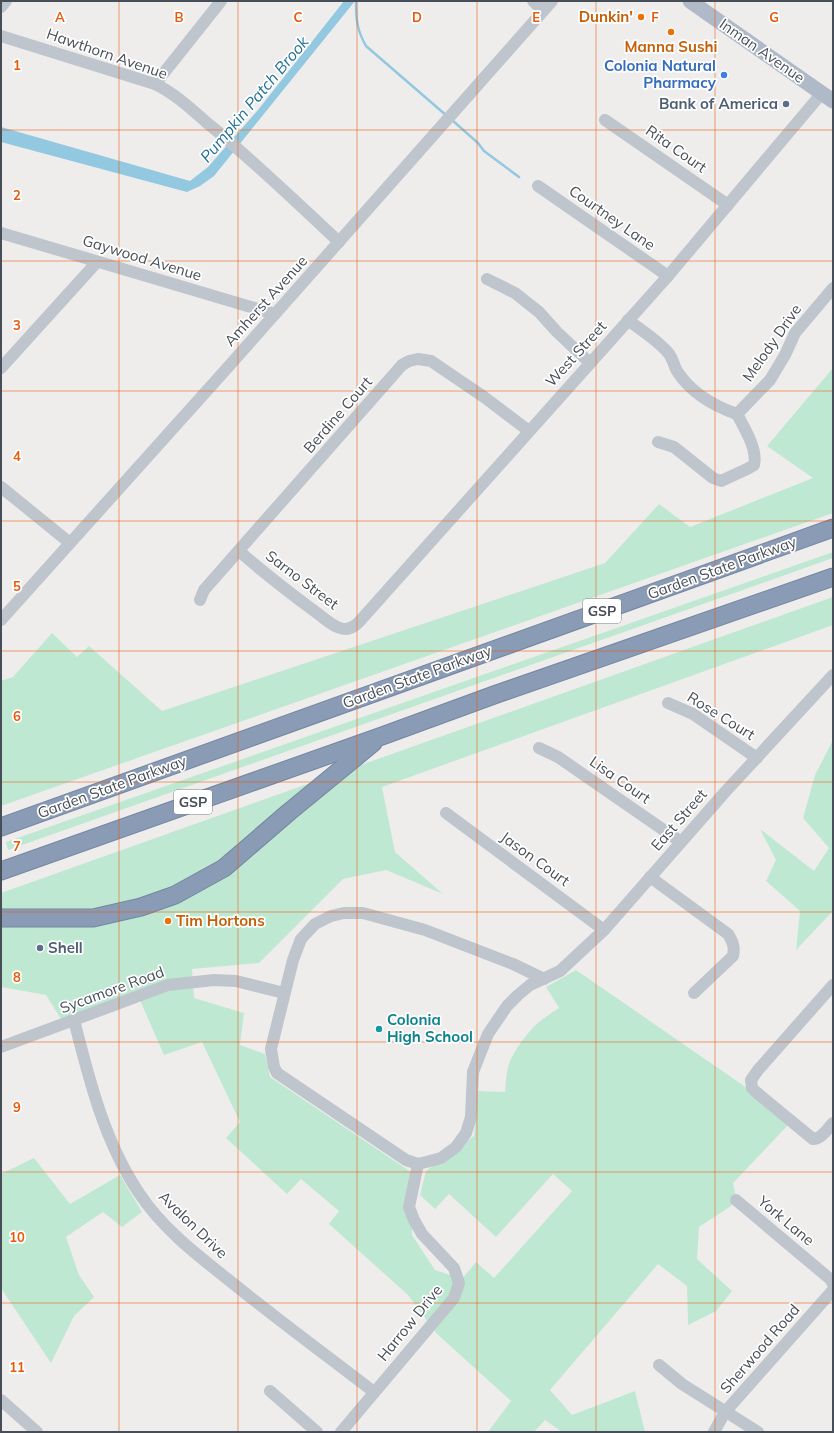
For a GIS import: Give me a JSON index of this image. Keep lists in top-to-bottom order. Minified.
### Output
{"streets":{"highway":["Garden State Parkway","GSP"],"main road":["Inman Avenue"],"street":["Hawthorn Avenue","Rita Court","Courtney Lane","Gaywood Avenue","Amherst Avenue","Melody Drive","West Street","Berdine Court","Sarno Street","Rose Court","Lisa Court","East Street","Jason Court","Sycamore Road","York Lane","Avalon Drive","Harrow Drive","Sherwood Road"]},"crossings":[["Inman Avenue","West Street"],["Hawthorn Avenue","Amherst Avenue"],["Rita Court","West Street"],["Courtney Lane","West Street"],["Gaywood Avenue","Amherst Avenue"],["West Street","Berdine Court"],["West Street","Sarno Street"],["Berdine Court","Sarno Street"],["Rose Court","East Street"],["Lisa Court","East Street"],["East Street","Jason Court"],["East Street","Harrow Drive"],["Sycamore Road","Avalon Drive"],["Avalon Drive","Harrow Drive"]],"water":["Pumpkin Patch Brook"],"places":["Dunkin'","Manna Sushi","Colonia Natural Pharmacy","Bank of America","Tim Hortons","Shell","Colonia High School"],"grid":{"columns":["A","B","C","D","E","F","G"],"rows":["1","2","3","4","5","6","7","8","9","10","11"]}}
